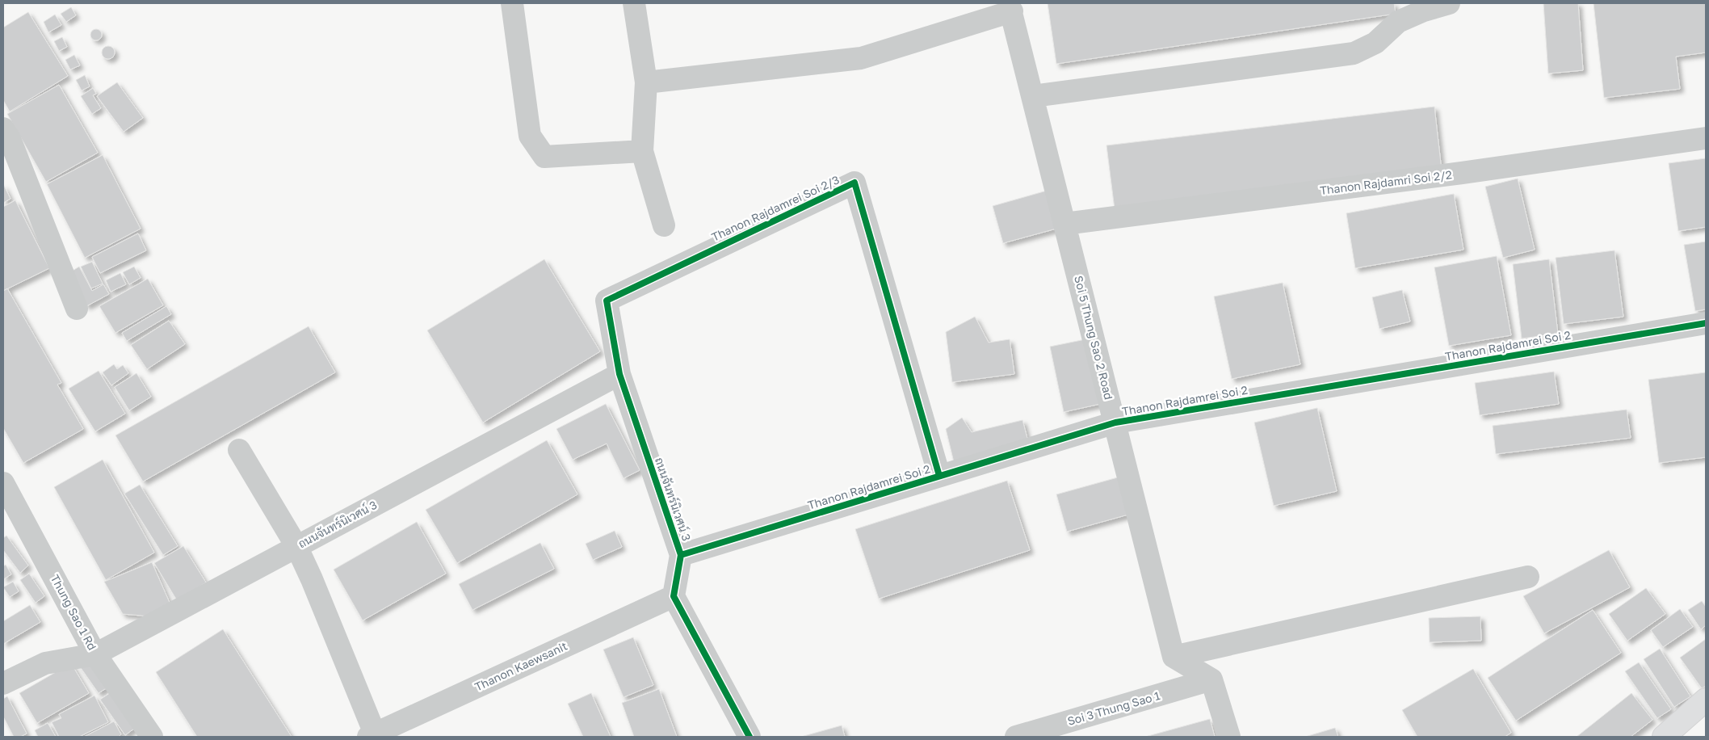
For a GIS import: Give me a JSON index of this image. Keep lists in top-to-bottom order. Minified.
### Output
{"streets":{"street":["Thanon Rajdamri Soi 2/2","Thanon Rajdamrei Soi 2/3","Soi 5 Thung Sao 2 Road","Thanon Rajdamrei Soi 2","ถนนจันทร์นิเวศน์ 3","Thung Sao 1 Rd","Thanon Kaewsanit","Soi 3 Thung Sao 1"]},"crossings":[["Thanon Rajdamri Soi 2/2","Soi 5 Thung Sao 2 Road"],["Thanon Rajdamrei Soi 2/3","Thanon Rajdamrei Soi 2"],["Thanon Rajdamrei Soi 2/3","ถนนจันทร์นิเวศน์ 3"],["Soi 5 Thung Sao 2 Road","Thanon Rajdamrei Soi 2"],["Thanon Rajdamrei Soi 2","ถนนจันทร์นิเวศน์ 3"],["ถนนจันทร์นิเวศน์ 3","Thung Sao 1 Rd"],["ถนนจันทร์นิเวศน์ 3","Thanon Kaewsanit"]]}
